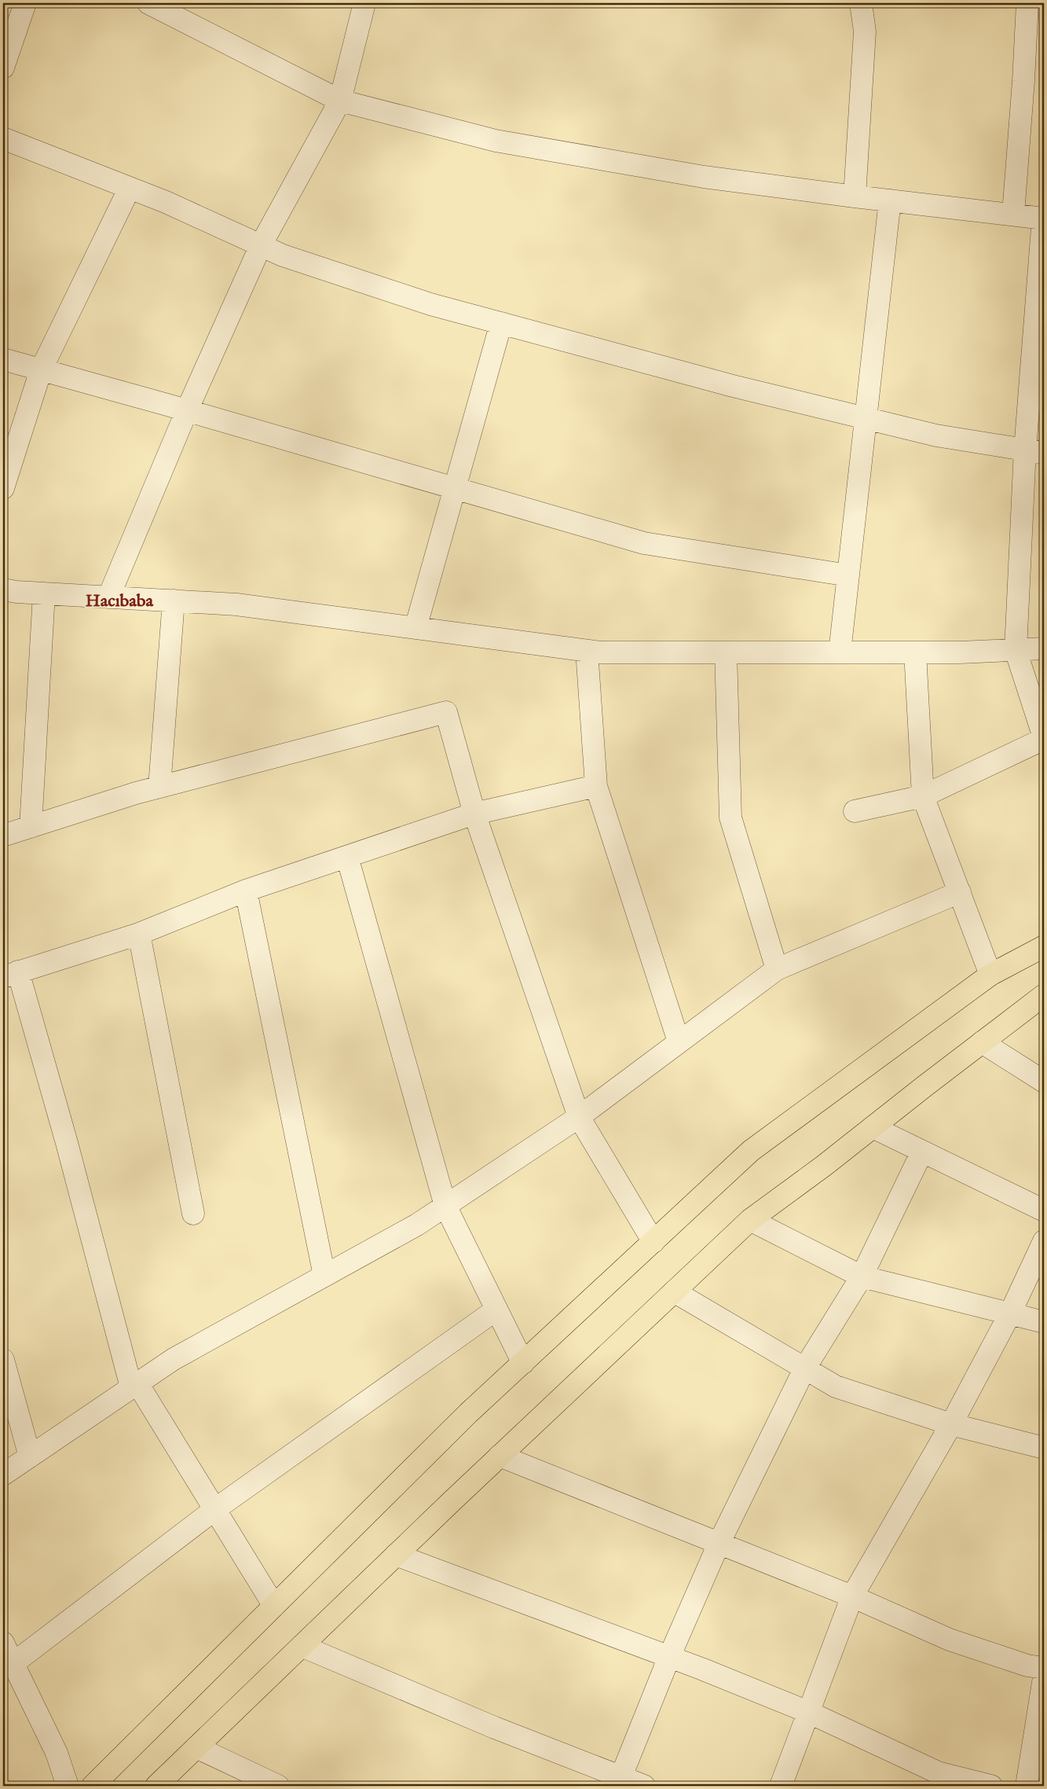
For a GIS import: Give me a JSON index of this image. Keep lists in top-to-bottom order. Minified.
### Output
{"districts":["Hacıbaba"]}
